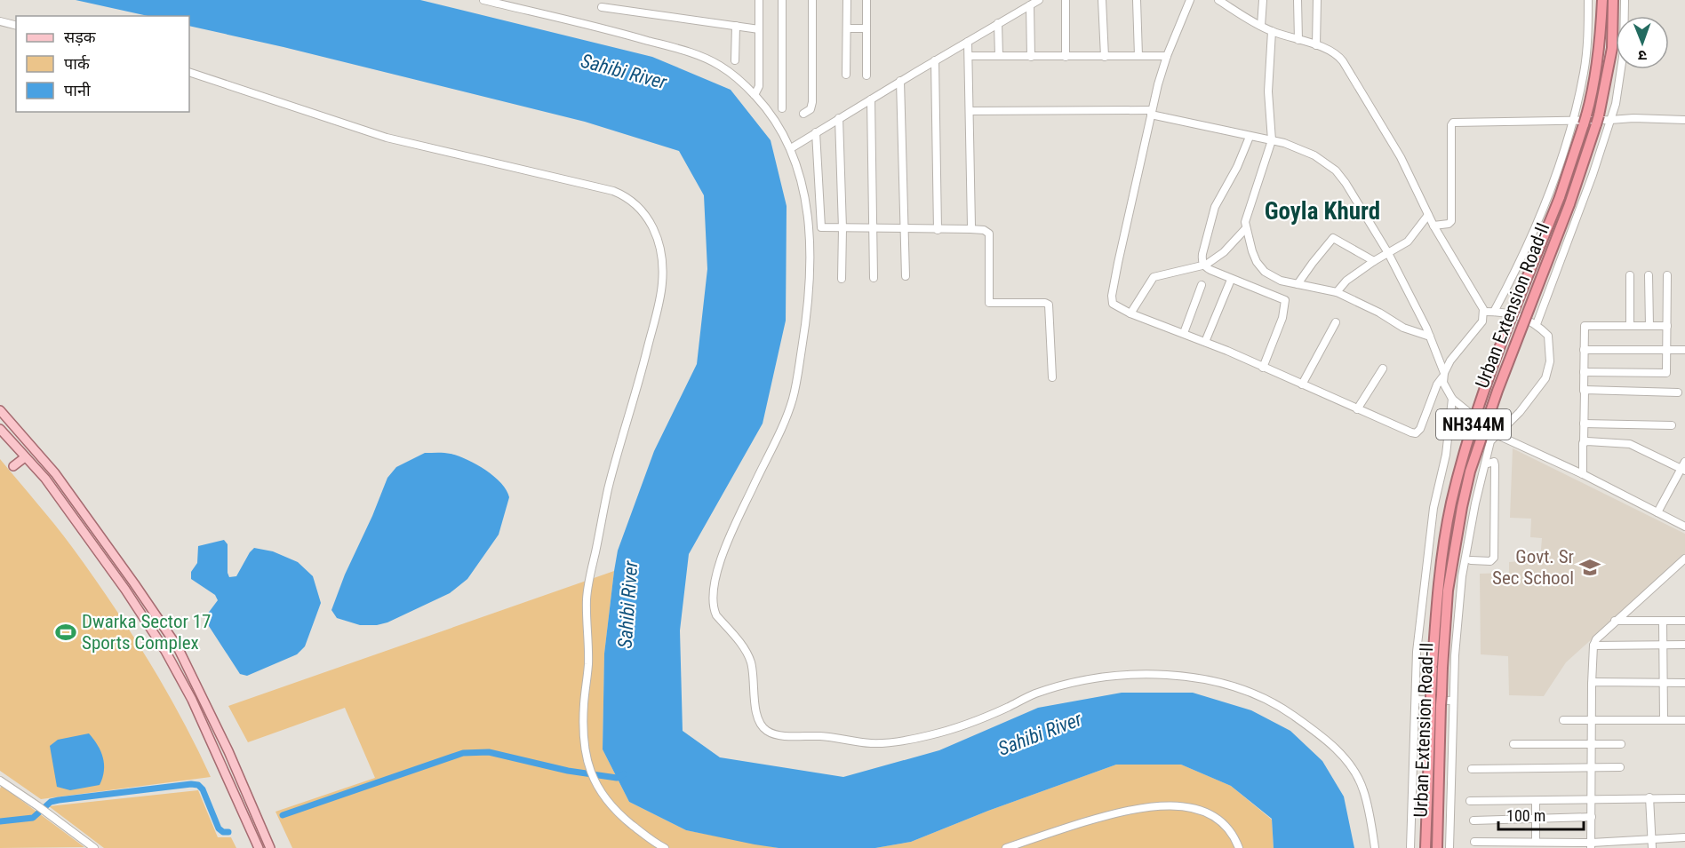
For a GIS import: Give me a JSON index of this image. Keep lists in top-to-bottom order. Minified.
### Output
{"streets":{"highway":["Urban Extension Road-II","NH344M"]},"districts":["Goyla Khurd"],"water":["Sahibi River"],"places":{"school or university":["Govt. Sr Sec School"],"sports":["Dwarka Sector 17 Sports Complex"]},"legend":["सड़क","पार्क","पानी"],"scale_bar":"100 m","north":"bottom"}
